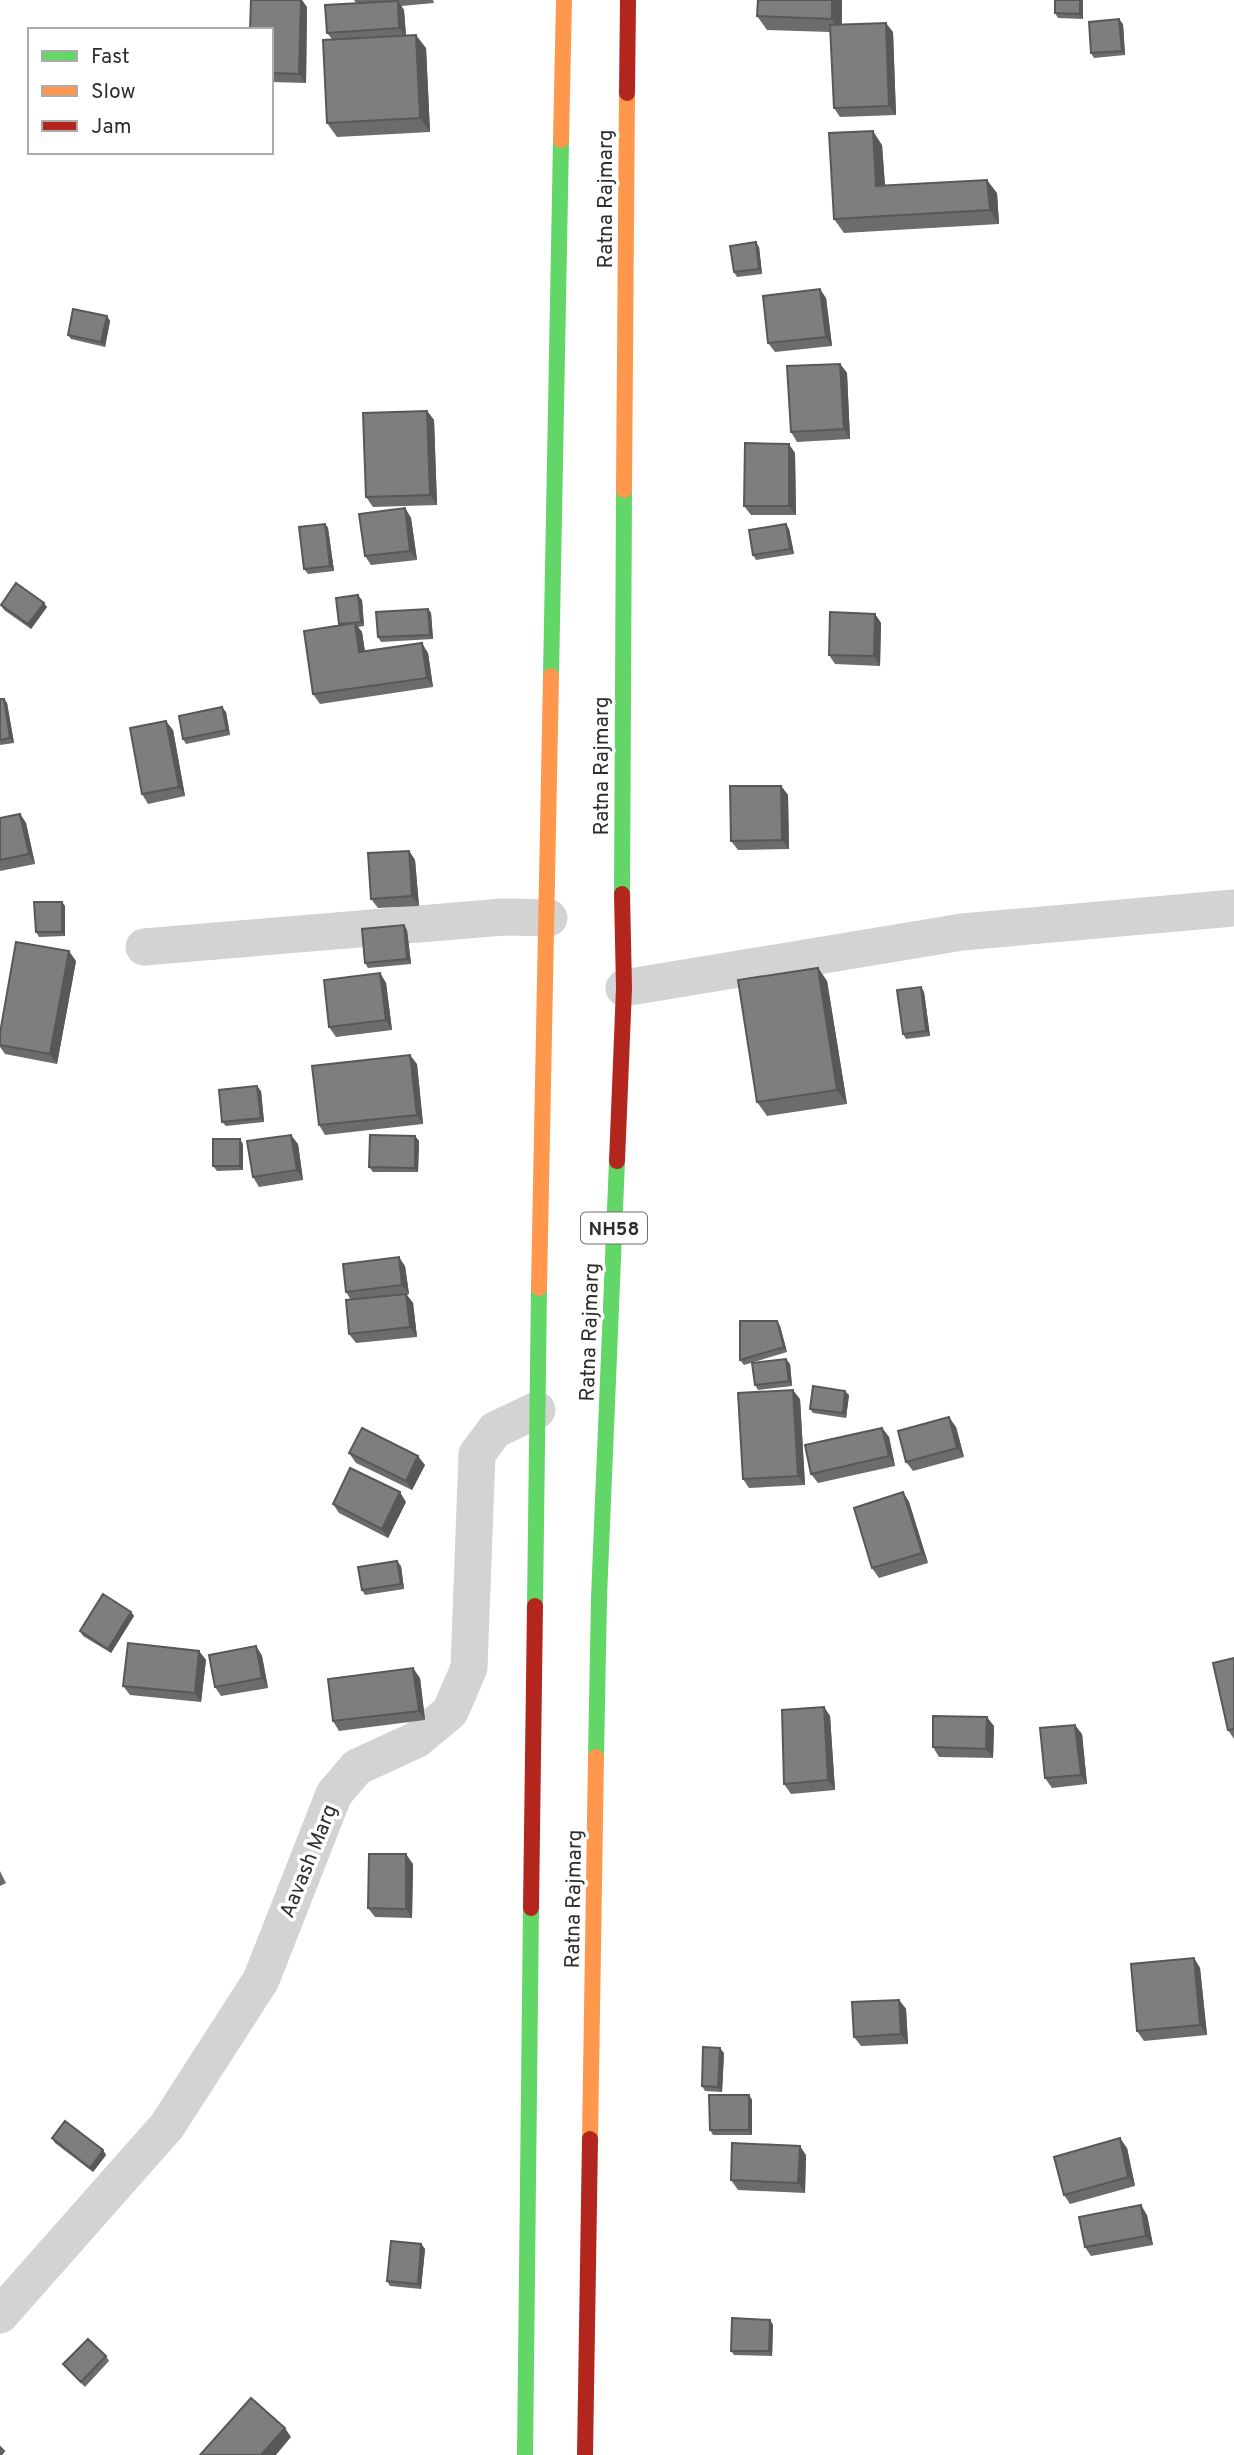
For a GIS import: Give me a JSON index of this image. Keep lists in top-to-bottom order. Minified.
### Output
{"streets":{"main road":["Ratna Rajmarg","NH58"],"street":["Aavash Marg"]},"crossings":[["Ratna Rajmarg","Aavash Marg"]],"legend":["Fast","Slow","Jam"]}
